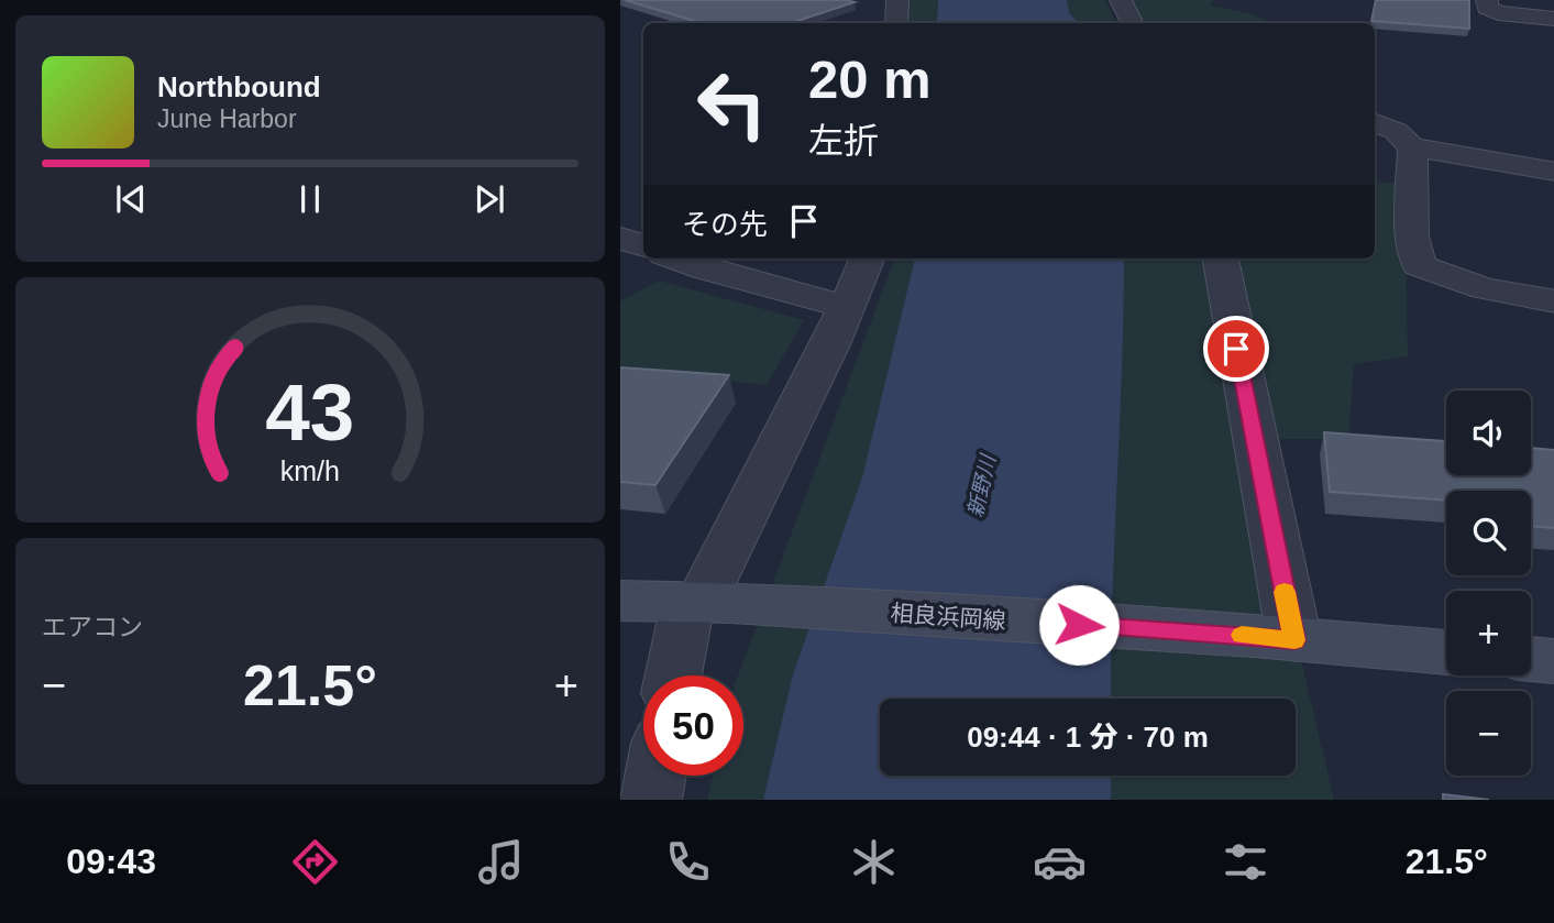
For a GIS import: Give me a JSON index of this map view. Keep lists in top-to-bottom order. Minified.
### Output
{"streets":{"main road":["相良浜岡線"]},"water":["新野川"],"page":{"turn":["20 m","左折"],"song":["Northbound","June Harbor"],"then":"その先","map_buttons":["+","−"],"tile":"エアコン","heat":["−","21.5°","+"],"limit":"50","trip":"09:44 · 1 分 · 70 m","tabs":["09:43","21.5°"],"gauge":["43","km/h"]}}
